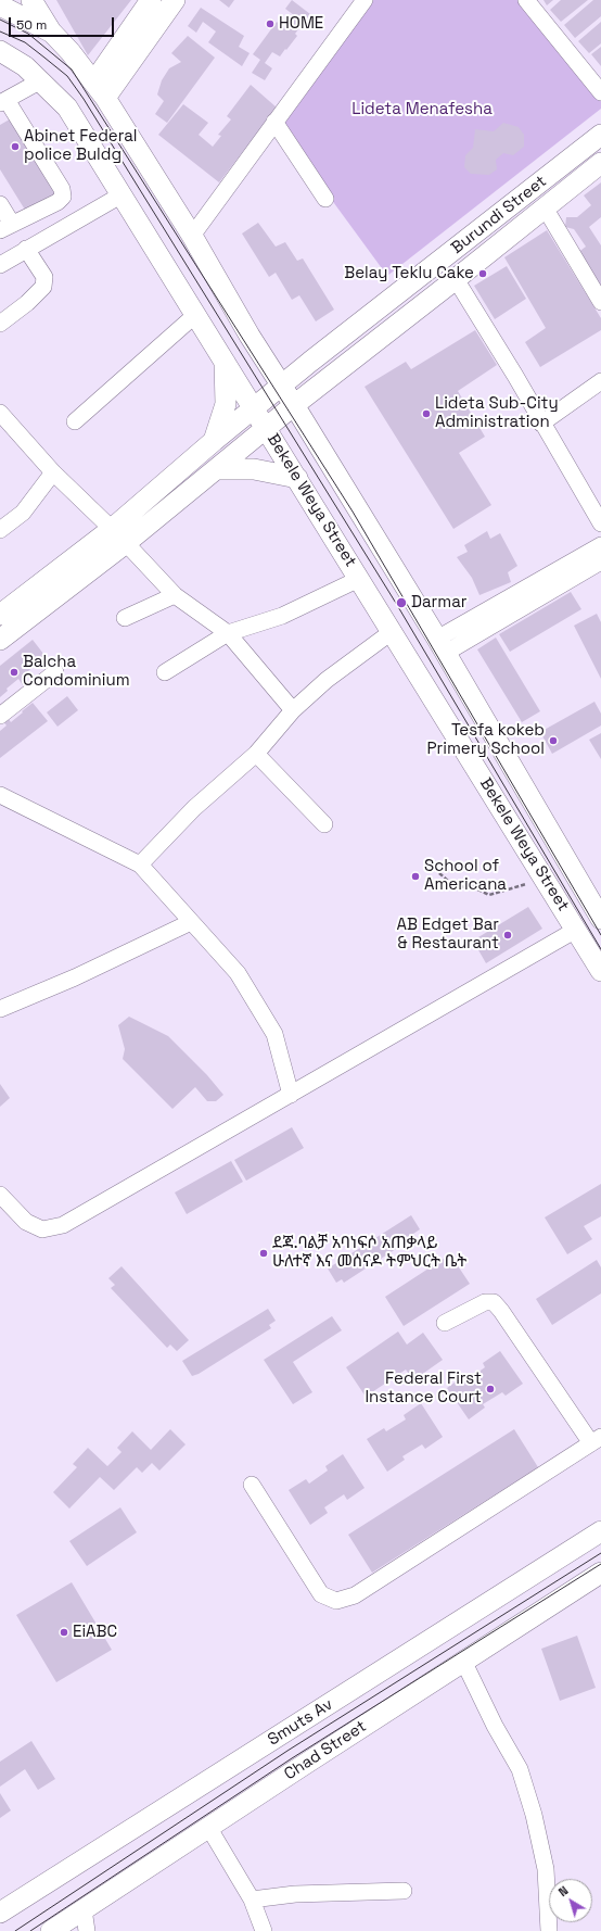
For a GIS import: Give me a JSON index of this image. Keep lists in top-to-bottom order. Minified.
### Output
{"streets":{"main road":["Burundi Street","Bekele Weya Street","Smuts Av","Chad Street"]},"crossings":[["Burundi Street","Bekele Weya Street"]],"parks":["Lideta Menafesha"],"places":["HOME","Abinet Federal police Buldg","Belay Teklu Cake","Lideta Sub-City Administration","Darmar","Balcha Condominium","Tesfa kokeb Primery School","School of Americana","AB Edget Bar & Restaurant","ደጃ.ባልቻ አባነፍሶ አጠቃላይ ሁለተኛ እና መሰናዶ ትምህርት ቤት","Federal First Instance Court","EiABC"],"scale_bar":"50 m","north":"top left"}
